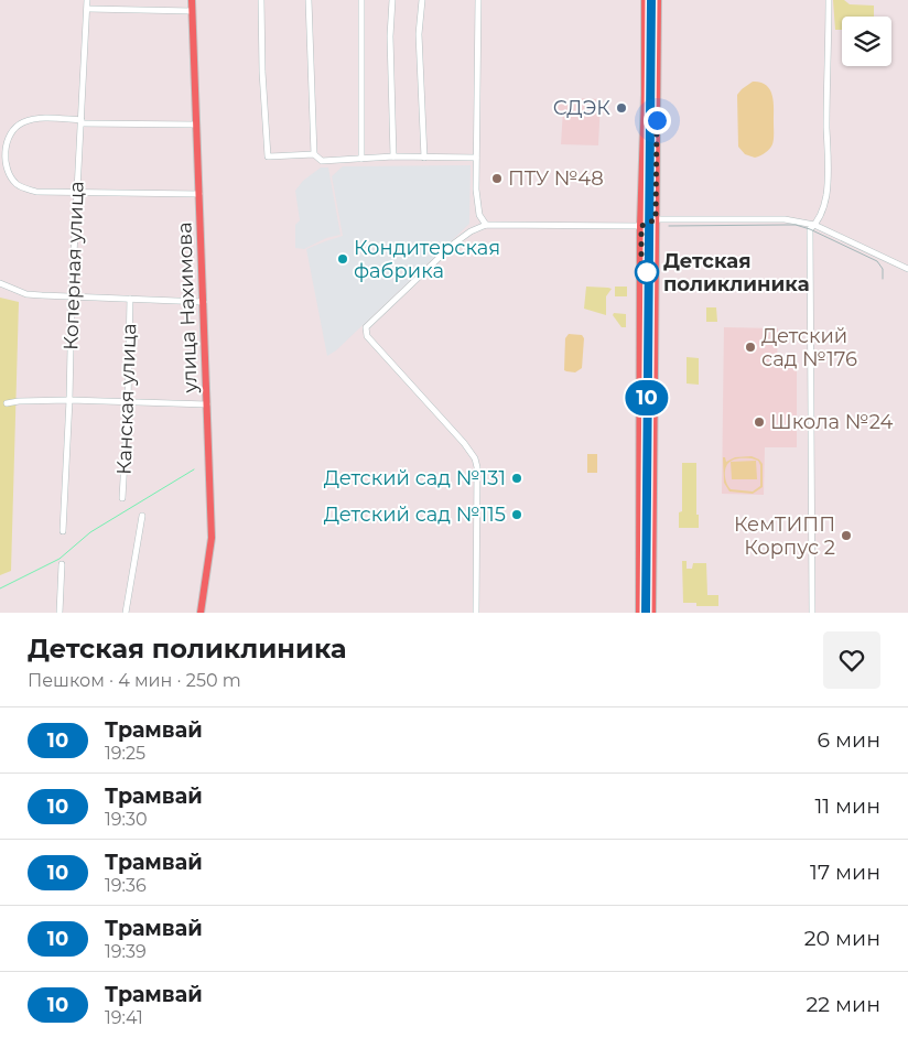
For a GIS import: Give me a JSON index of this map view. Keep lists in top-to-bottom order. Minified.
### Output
{"streets":{"main road":["улица Нахимова"],"street":["Коперная улица","Канская улица"]},"places":["СДЭК","ПТУ №48","Кондитерская фабрика","Детская поликлиника","Детский сад №176","Школа №24","Детский сад №131","Детский сад №115","КемТИПП Корпус 2"],"lines":["tram line 10"],"page":{"on_map":"10","heading":["Детская поликлиника","Пешком · 4 мин · 250 m"],"list":[{"mark":"10","name":"Трамвай","note":"19:25","value":"6 мин"},{"mark":"10","name":"Трамвай","note":"19:30","value":"11 мин"},{"mark":"10","name":"Трамвай","note":"19:36","value":"17 мин"},{"mark":"10","name":"Трамвай","note":"19:39","value":"20 мин"},{"mark":"10","name":"Трамвай","note":"19:41","value":"22 мин"}]}}
